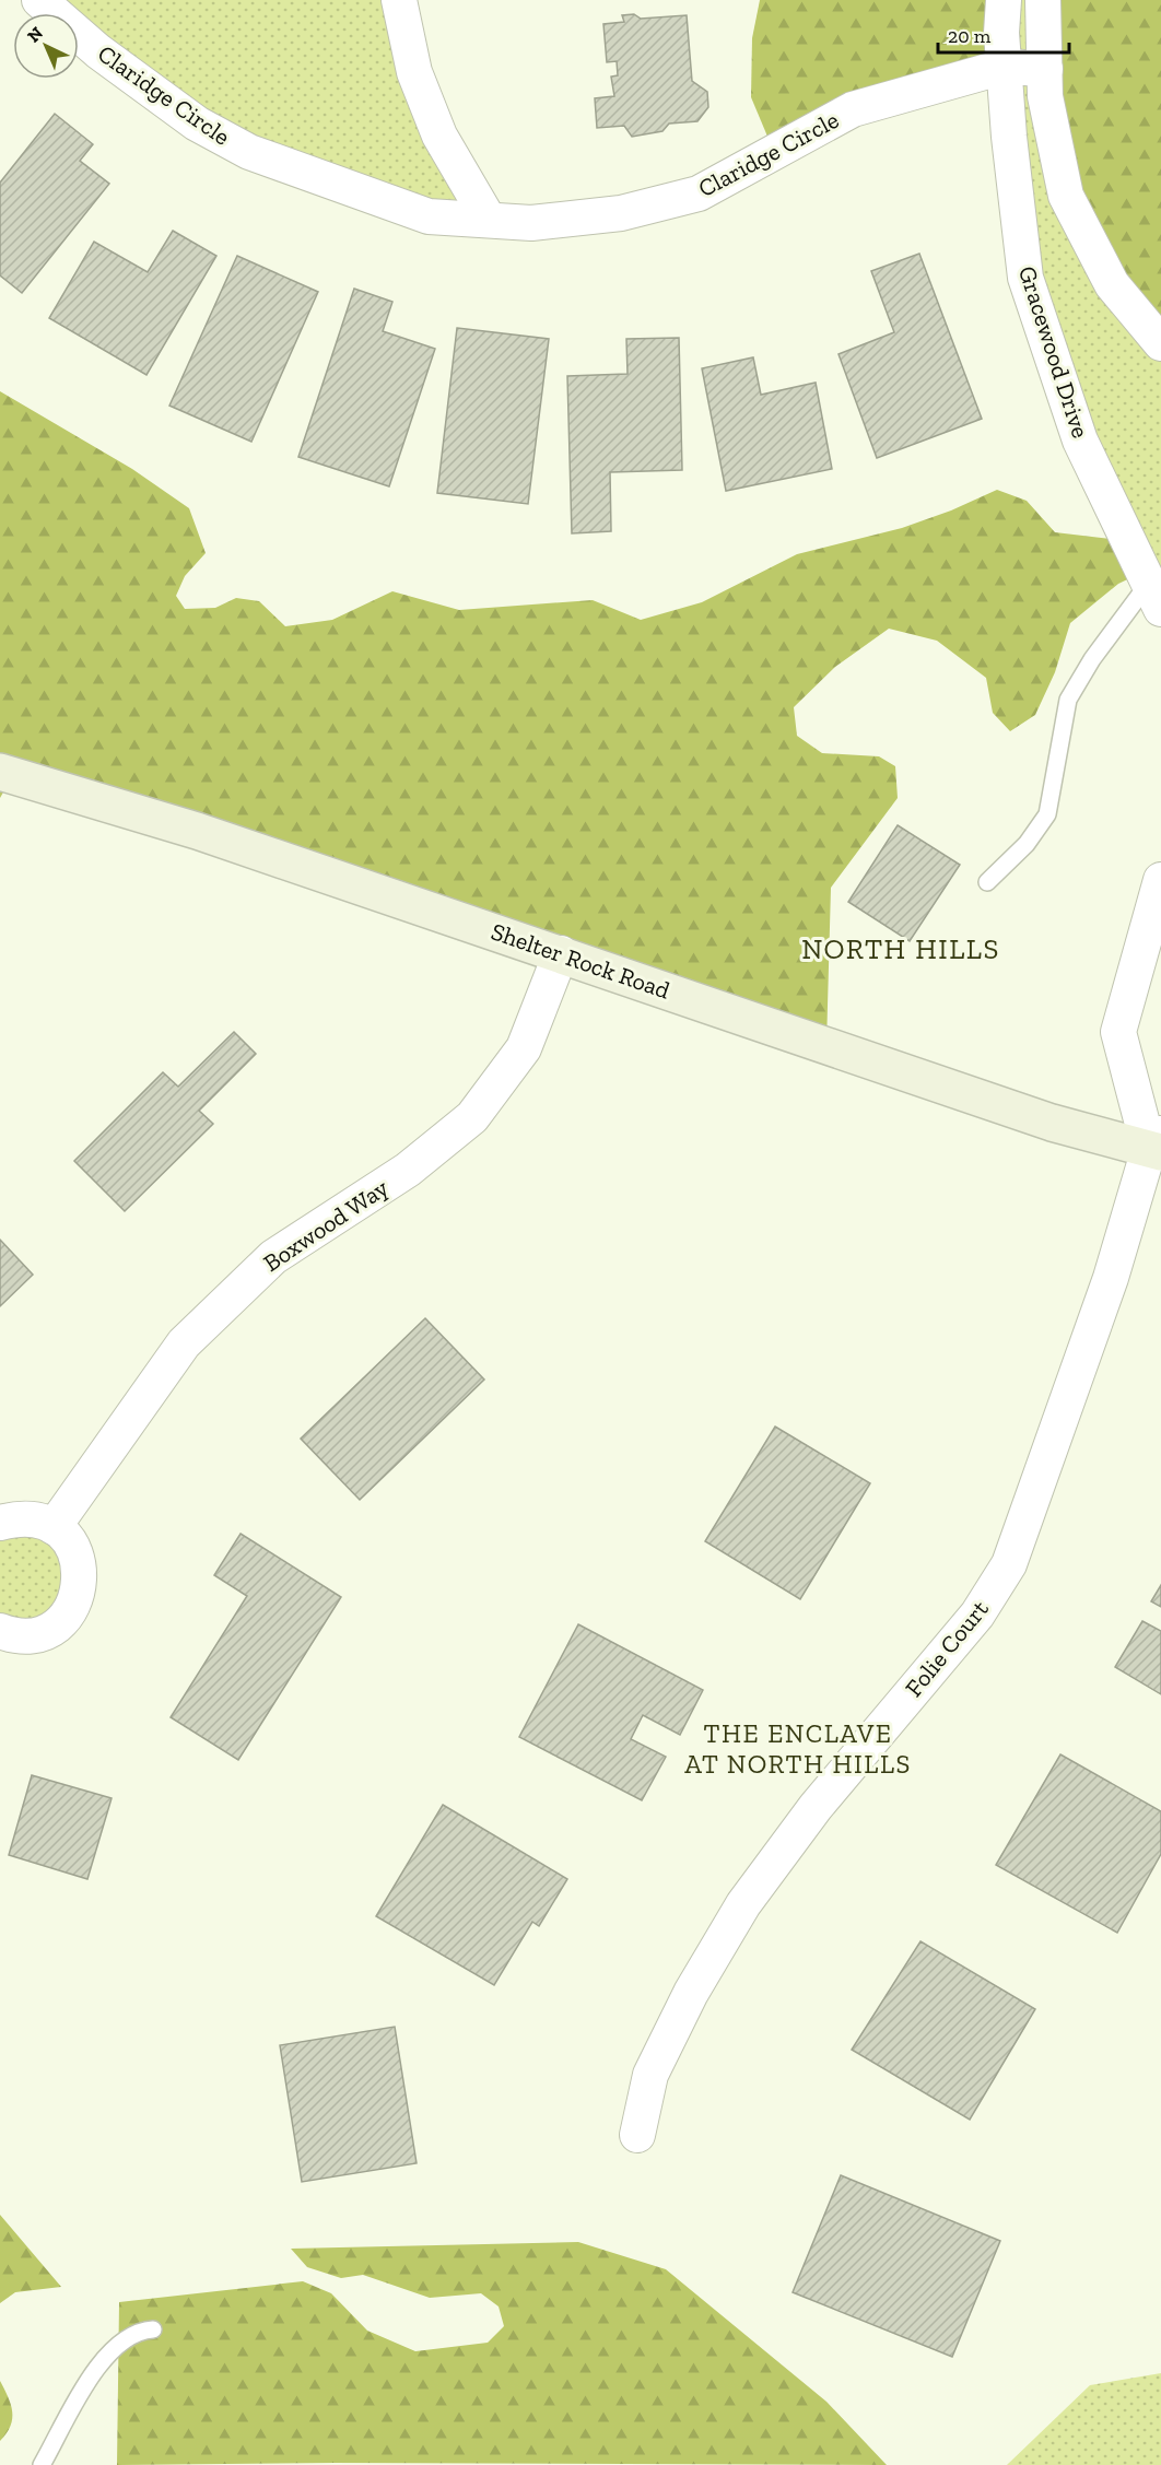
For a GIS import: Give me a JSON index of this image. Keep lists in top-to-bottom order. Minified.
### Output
{"streets":{"main road":["Shelter Rock Road"],"street":["Claridge Circle","Gracewood Drive","Boxwood Way","Folie Court"]},"crossings":[["Claridge Circle","Gracewood Drive"],["Shelter Rock Road","Boxwood Way"],["Shelter Rock Road","Folie Court"]],"districts":["NORTH HILLS","THE ENCLAVE AT NORTH HILLS"],"scale_bar":"20 m","north":"top left"}
